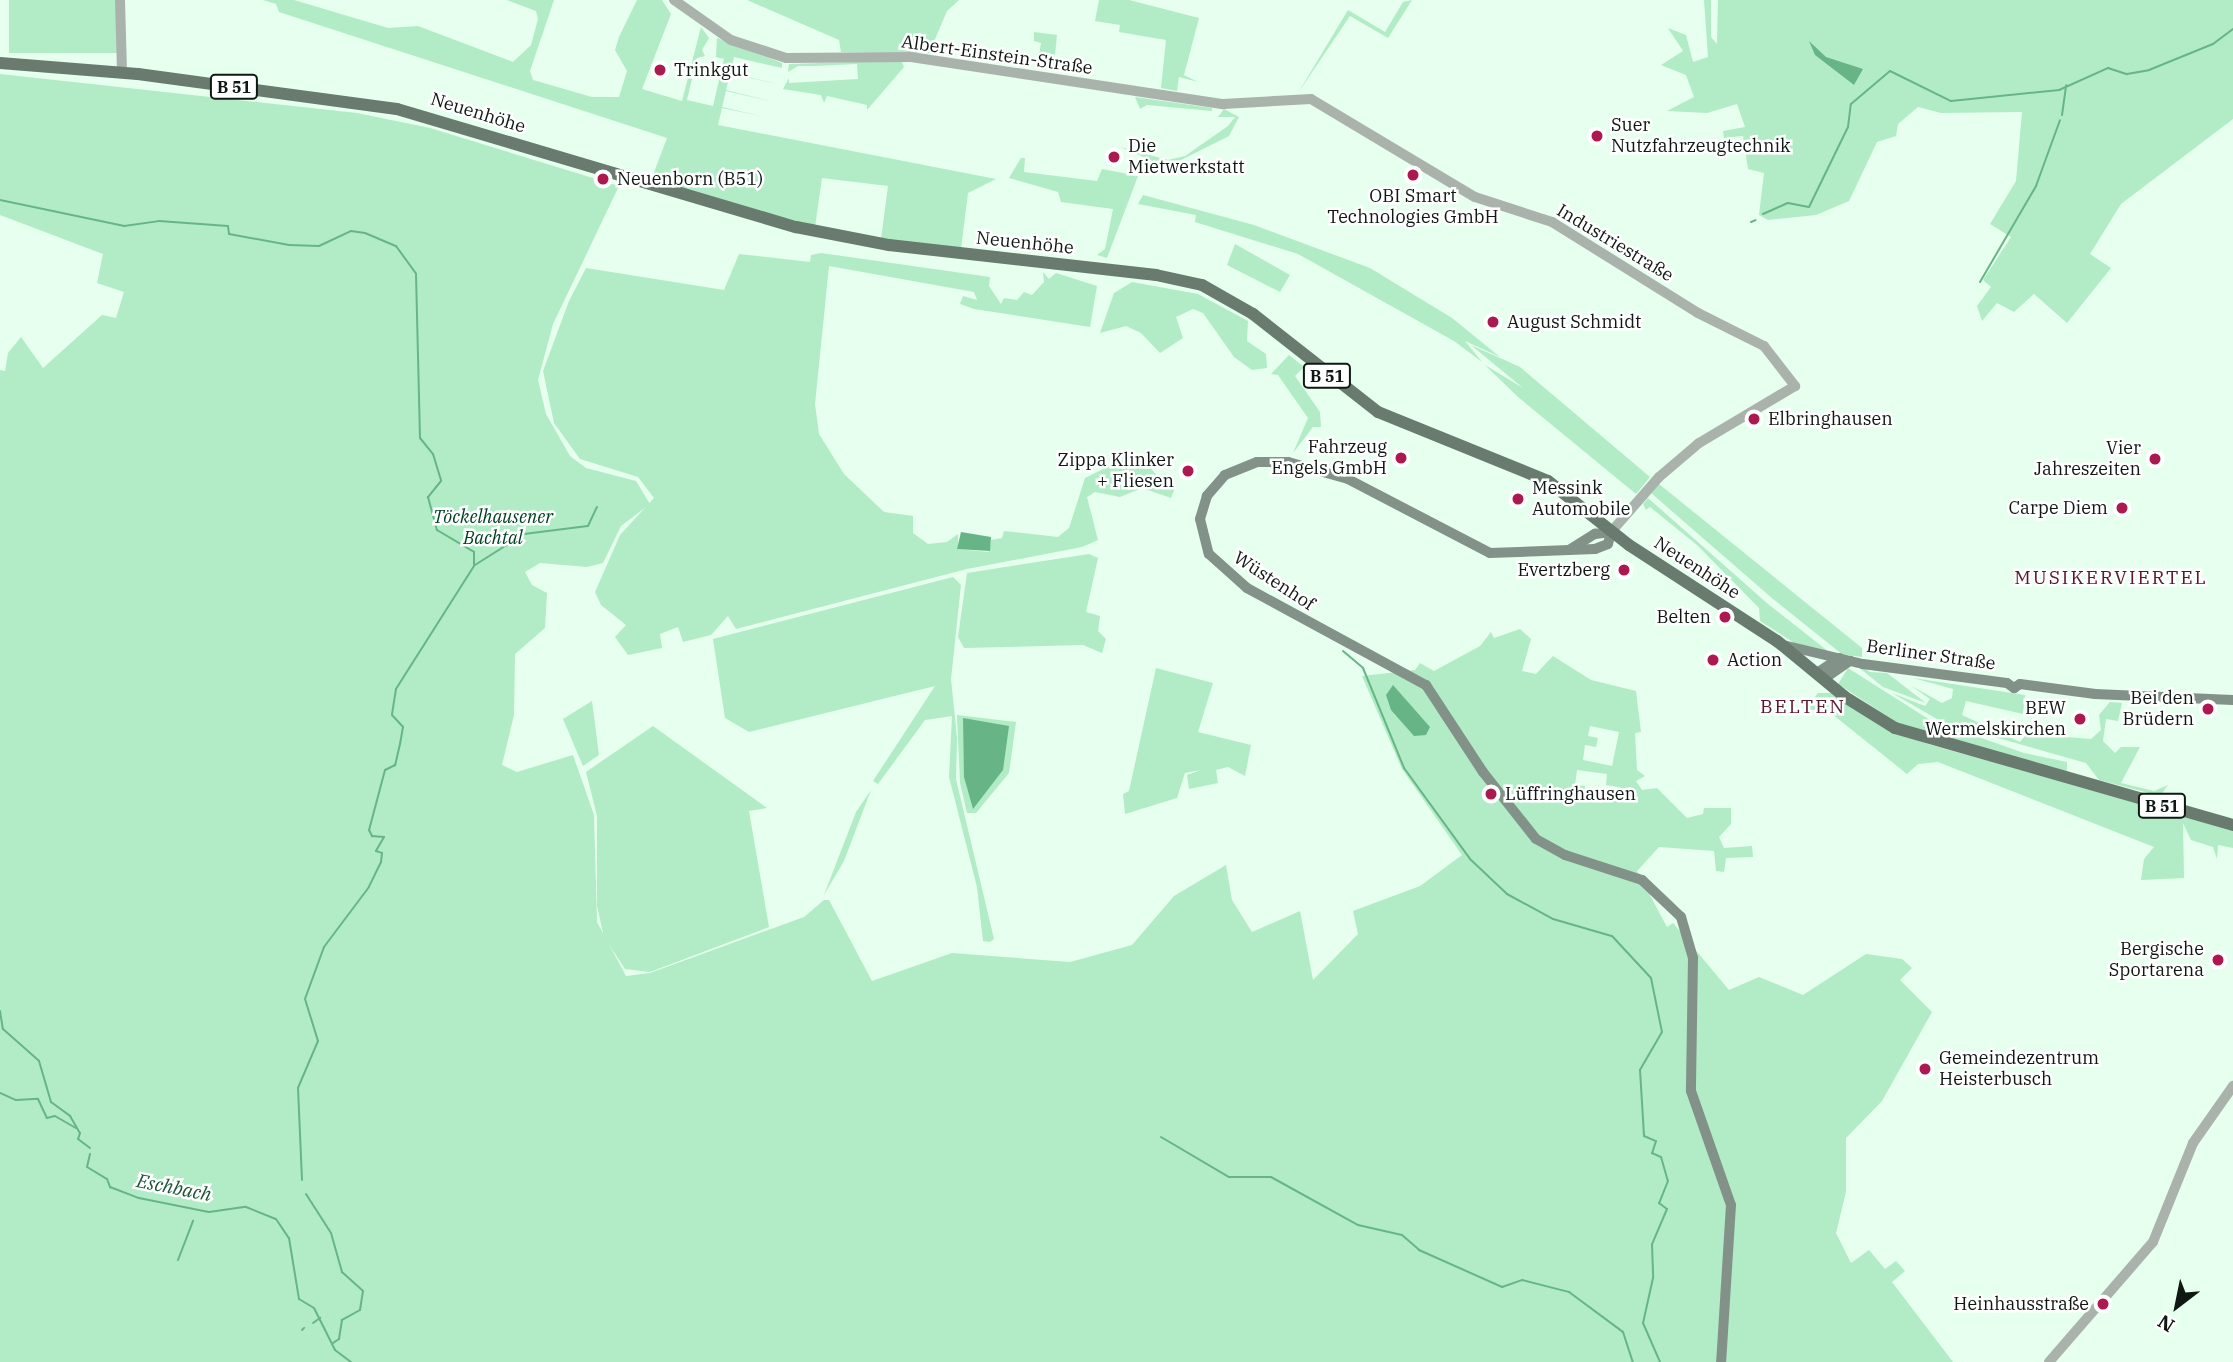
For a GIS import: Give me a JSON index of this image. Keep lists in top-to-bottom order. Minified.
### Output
{"streets":{"main road":["B 51","Neuenhöhe","Wüstenhof","Berliner Straße"],"street":["Albert-Einstein-Straße","Industriestraße"]},"crossings":[["Albert-Einstein-Straße","Industriestraße"],["B 51","Neuenhöhe"],["Neuenhöhe","Industriestraße"],["Neuenhöhe","Wüstenhof"],["Neuenhöhe","Berliner Straße"],["Industriestraße","Wüstenhof"]],"districts":["MUSIKERVIERTEL","BELTEN"],"water":["Eschbach"],"parks":["Töckelhausener Bachtal"],"places":["Trinkgut","Suer Nutzfahrzeugtechnik","Die Mietwerkstatt","OBI Smart Technologies GmbH","Neuenborn (B51)","August Schmidt","Elbringhausen","Fahrzeug Engels GmbH","Vier Jahreszeiten","Zippa Klinker + Fliesen","Messink Automobile","Carpe Diem","Evertzberg","Belten","Action","Bei den Brüdern","BEW Wermelskirchen","Lüffringhausen","Bergische Sportarena","Gemeindezentrum Heisterbusch","Heinhausstraße"],"north":"bottom left"}
